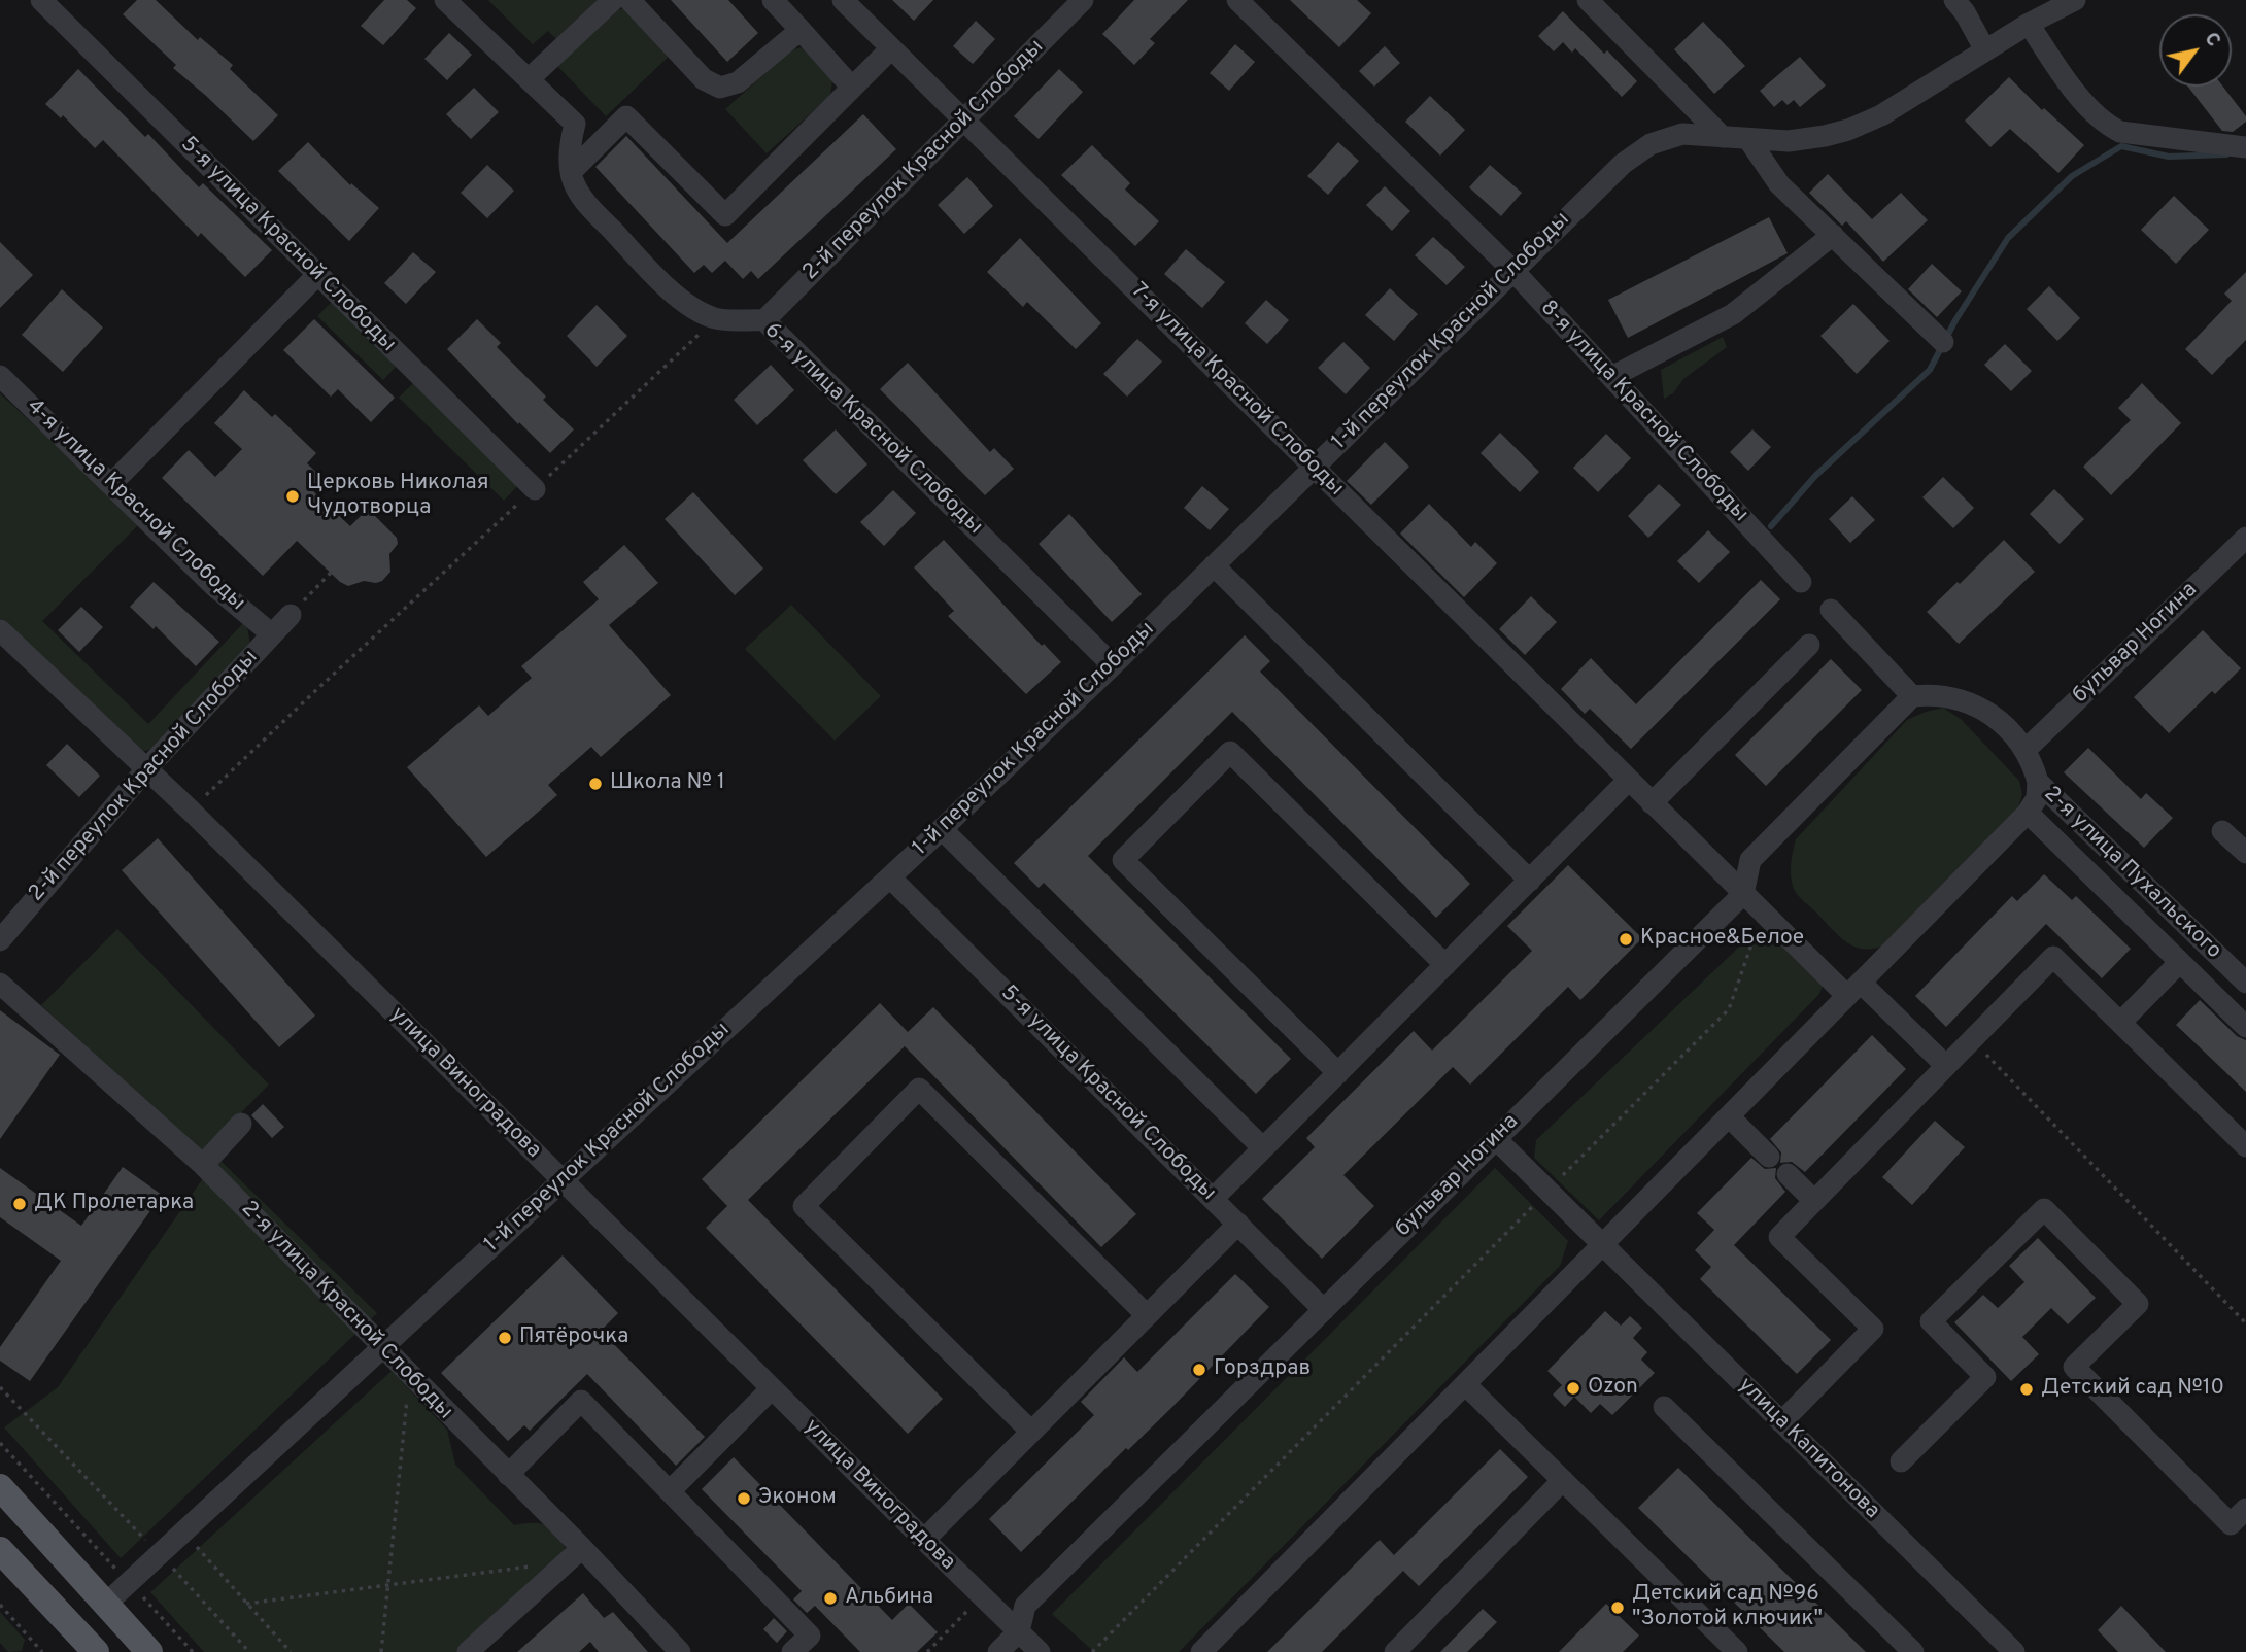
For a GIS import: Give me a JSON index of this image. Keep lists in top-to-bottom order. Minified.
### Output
{"streets":{"street":["2-й переулок Красной Слободы","5-я улица Красной Слободы","1-й переулок Красной Слободы","7-я улица Красной Слободы","8-я улица Красной Слободы","6-я улица Красной Слободы","4-я улица Красной Слободы","бульвар Ногина","2-я улица Пухальского","улица Виноградова","2-я улица Красной Слободы","улица Капитонова"]},"crossings":[["2-й переулок Красной Слободы","7-я улица Красной Слободы"],["2-й переулок Красной Слободы","6-я улица Красной Слободы"],["2-й переулок Красной Слободы","4-я улица Красной Слободы"],["2-й переулок Красной Слободы","улица Виноградова"],["5-я улица Красной Слободы","1-й переулок Красной Слободы"],["5-я улица Красной Слободы","бульвар Ногина"],["1-й переулок Красной Слободы","7-я улица Красной Слободы"],["1-й переулок Красной Слободы","8-я улица Красной Слободы"],["1-й переулок Красной Слободы","6-я улица Красной Слободы"],["1-й переулок Красной Слободы","улица Виноградова"],["1-й переулок Красной Слободы","2-я улица Красной Слободы"],["7-я улица Красной Слободы","бульвар Ногина"],["бульвар Ногина","2-я улица Пухальского"],["бульвар Ногина","улица Виноградова"],["бульвар Ногина","улица Капитонова"]],"places":["Церковь Николая Чудотворца","Школа № 1","Красное&Белое","ДК Пролетарка","Пятёрочка","Горздрав","Ozon","Детский сад №10","Эконом","Альбина","Детский сад №96 \"Золотой ключик\""],"north":"top right"}
